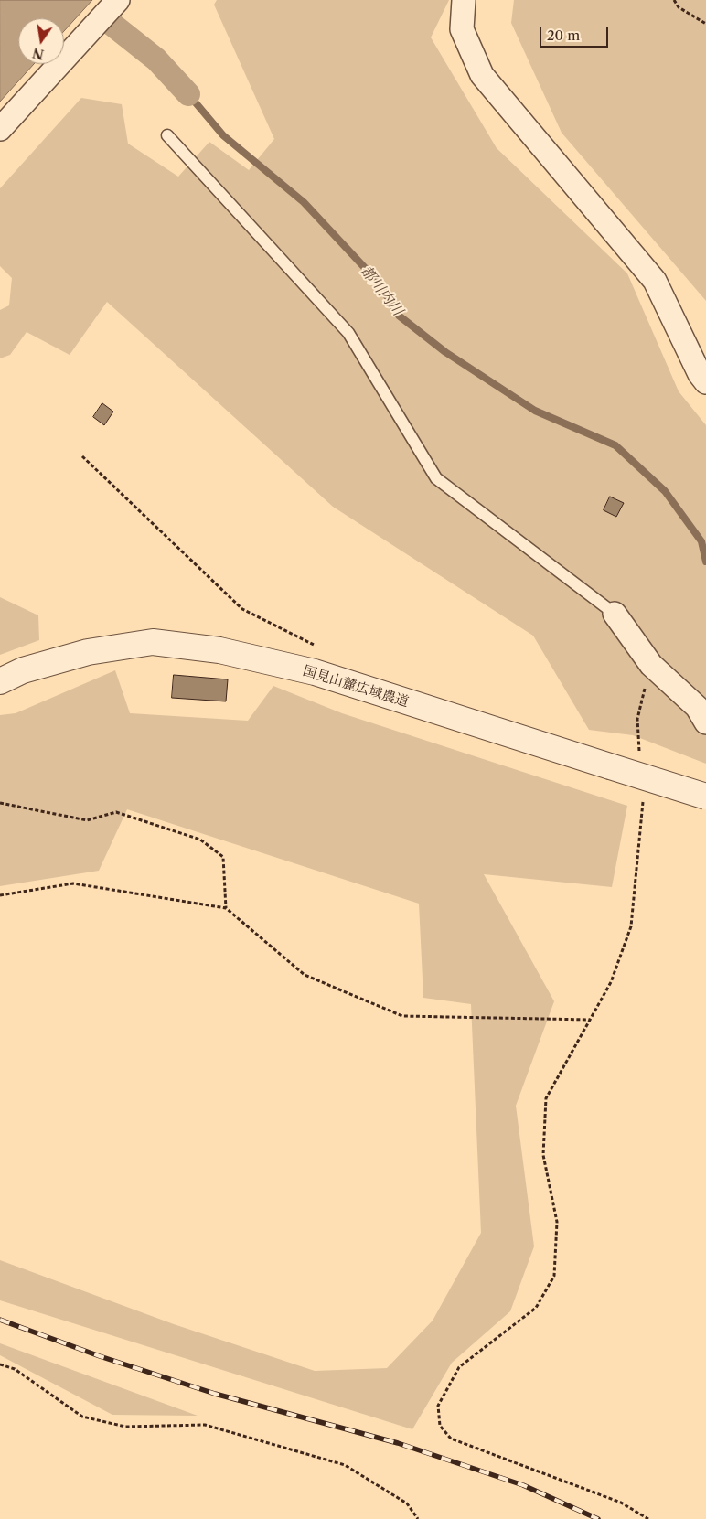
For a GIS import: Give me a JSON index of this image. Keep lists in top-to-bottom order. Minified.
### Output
{"streets":{"street":["国見山麓広域農道"]},"water":["都川内川"],"scale_bar":"20 m","north":"bottom"}
